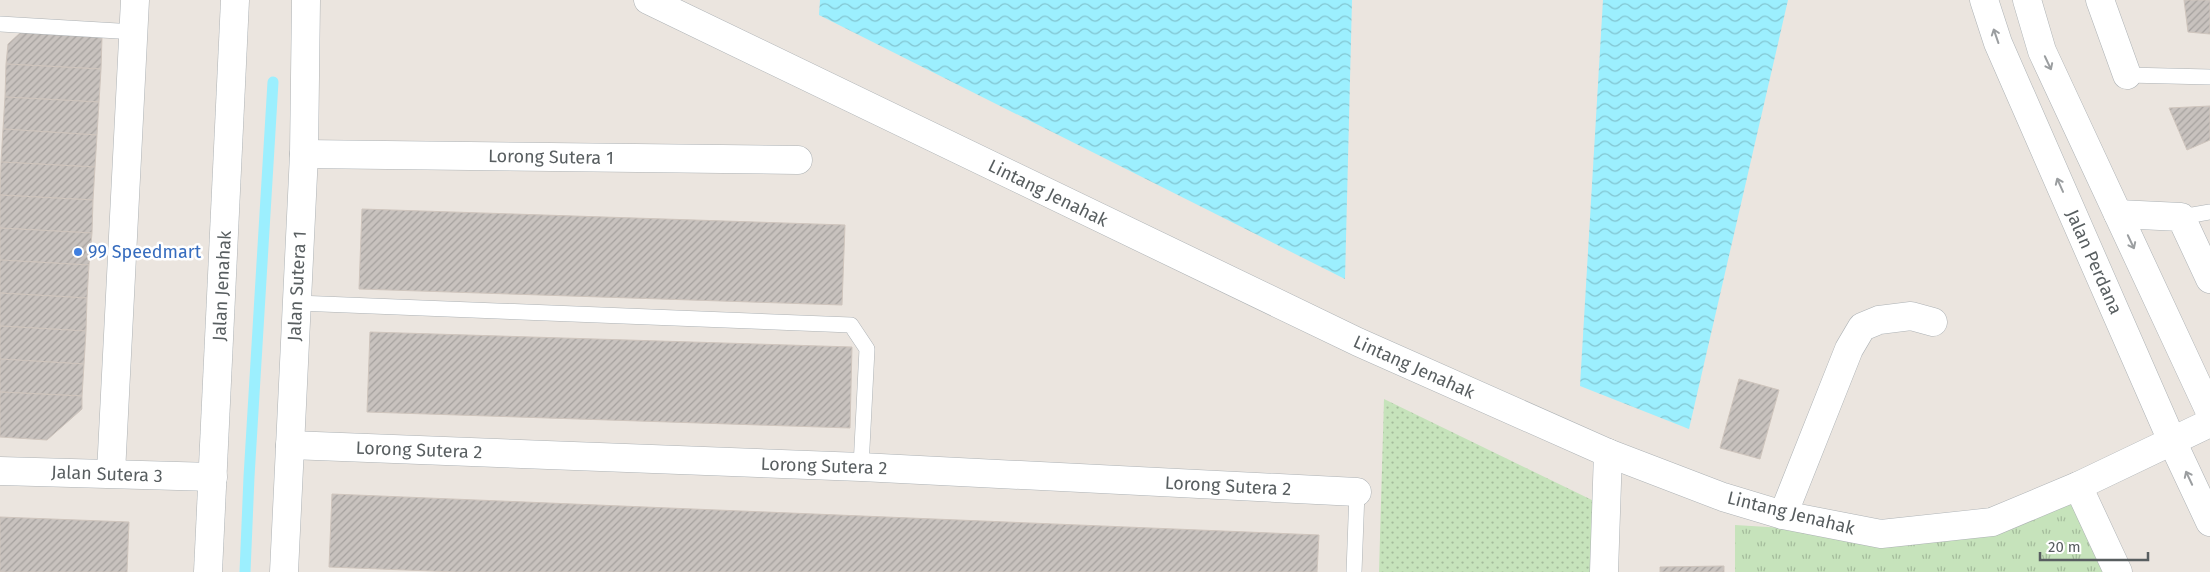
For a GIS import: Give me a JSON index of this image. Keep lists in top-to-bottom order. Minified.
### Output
{"streets":{"street":["Lorong Sutera 1","Lintang Jenahak","Jalan Perdana","Jalan Jenahak","Jalan Sutera 1","Lorong Sutera 2","Jalan Sutera 3"]},"crossings":[["Lorong Sutera 1","Jalan Sutera 1"],["Lintang Jenahak","Jalan Perdana"],["Jalan Jenahak","Jalan Sutera 3"],["Jalan Sutera 1","Lorong Sutera 2"]],"places":["99 Speedmart"],"scale_bar":"20 m"}
